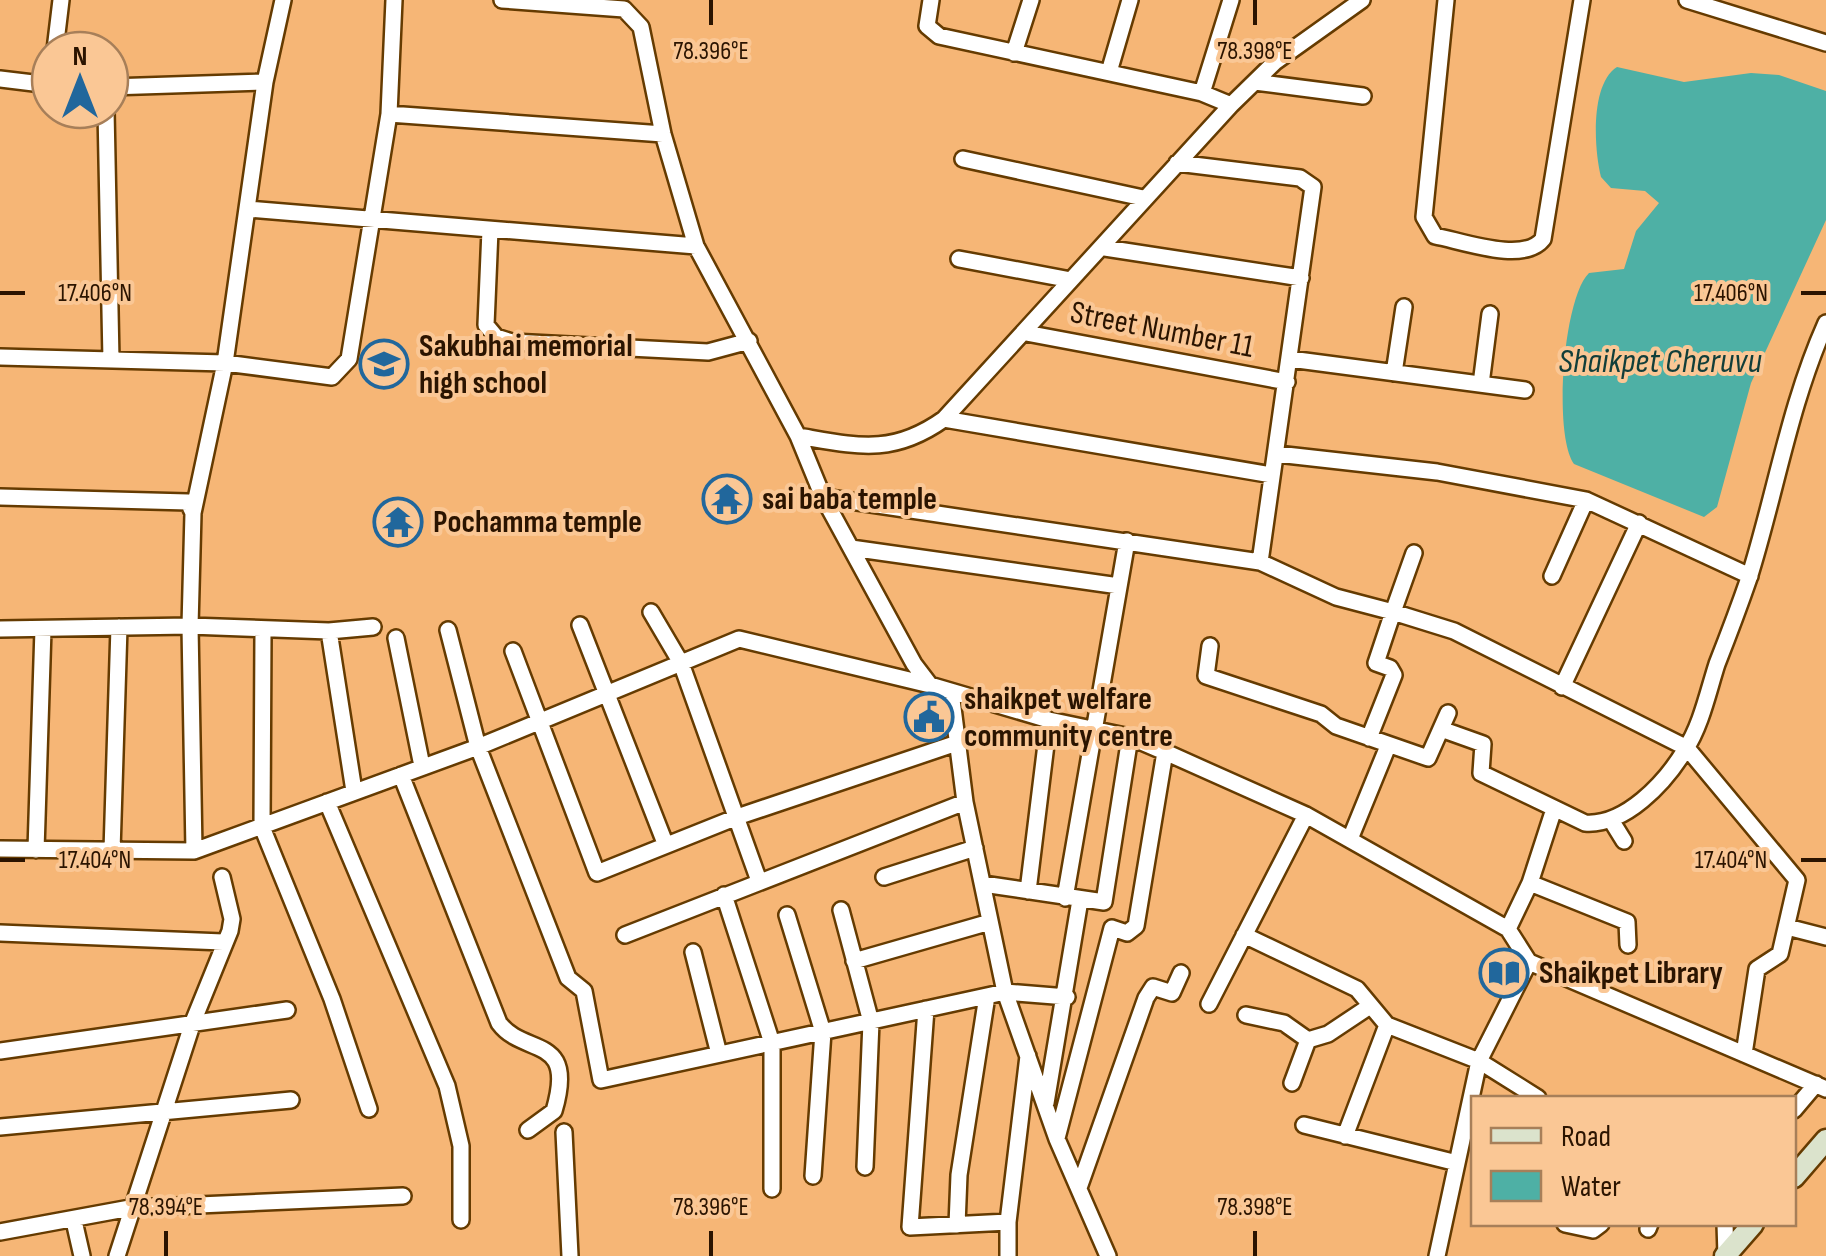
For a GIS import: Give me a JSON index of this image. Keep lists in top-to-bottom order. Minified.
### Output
{"streets":{"street":["Street Number 11"]},"water":["Shaikpet Cheruvu"],"places":{"school or university":["Sakubhai memorial high school"],"temple":["sai baba temple","Pochamma temple"],"public building":["shaikpet welfare community centre"],"library":["Shaikpet Library"]},"legend":["Road","Water"],"north":"top","coordinates":["78.396°E","78.398°E","17.406°N","17.404°N","78.394°E"]}
